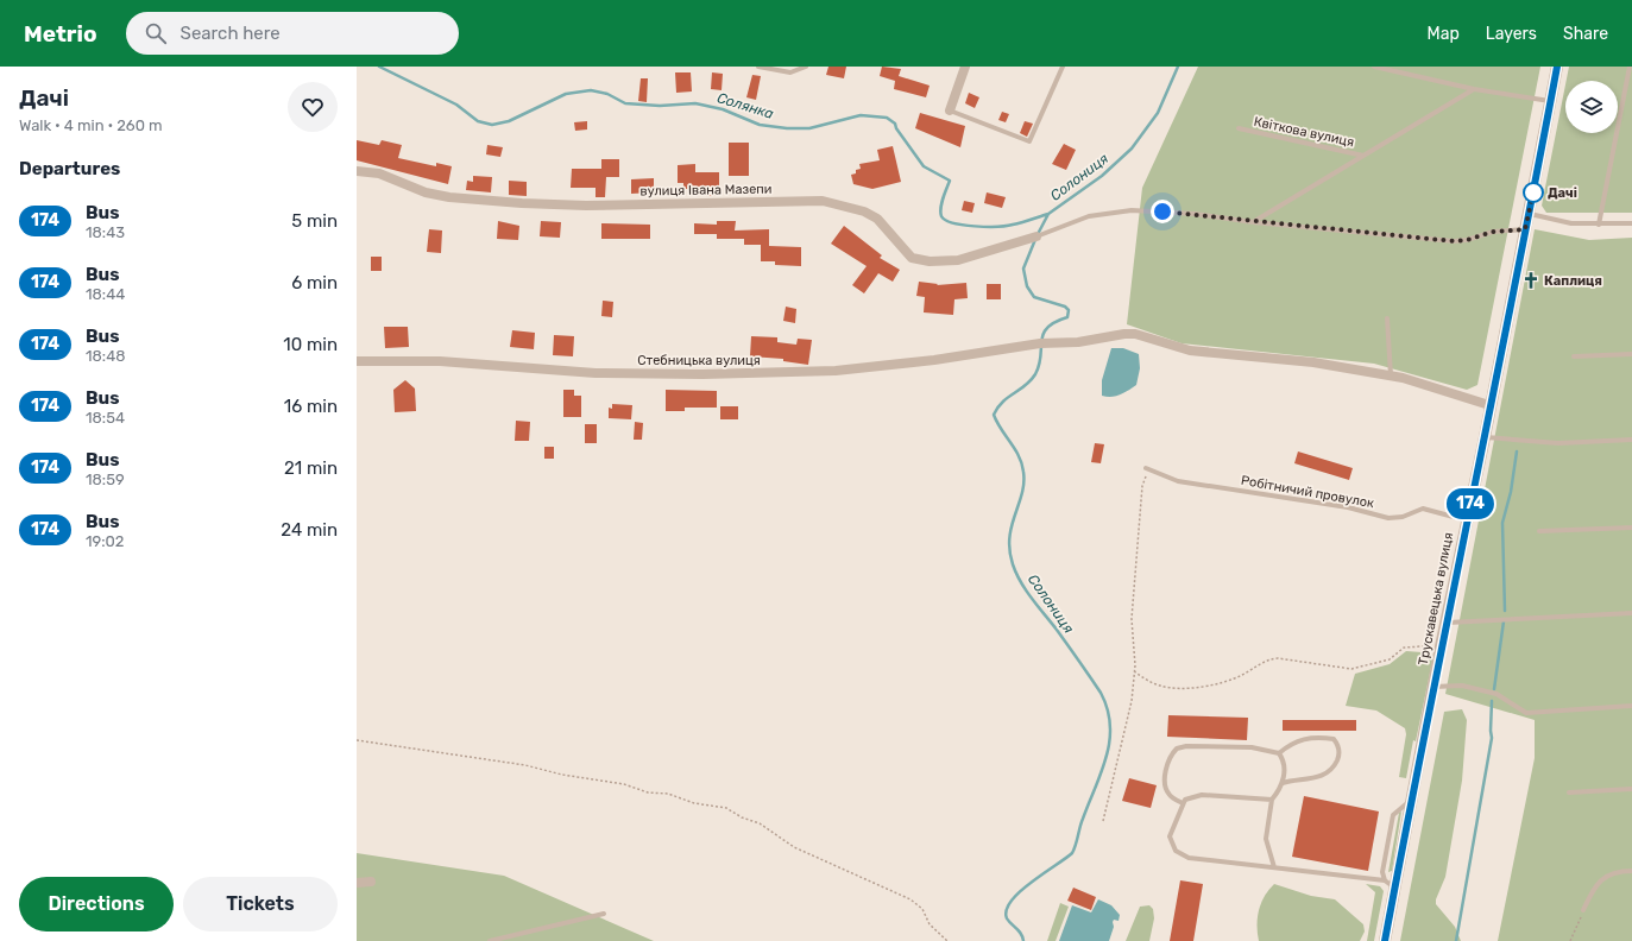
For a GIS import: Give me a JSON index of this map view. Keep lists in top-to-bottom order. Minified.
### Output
{"streets":{"street":["вулиця Івана Мазепи","Стебницька вулиця","Трускавецька вулиця"],"lane":["Квіткова вулиця","Робітничий провулок"]},"crossings":[["Стебницька вулиця","Трускавецька вулиця"],["Робітничий провулок","Трускавецька вулиця"]],"water":["Солянка","Солониця"],"places":{"other":["Дачі"],"church":["Каплиця"]},"lines":["bus line 174"],"page":{"header":"Metrio","search":"Search here","nav":["Map","Layers","Share"],"heading":[["Дачі","Walk · 4 min · 260 m"],"Departures"],"on_map":"174","list":[{"mark":"174","name":"Bus","note":"18:43","value":"5 min"},{"mark":"174","name":"Bus","note":"18:44","value":"6 min"},{"mark":"174","name":"Bus","note":"18:48","value":"10 min"},{"mark":"174","name":"Bus","note":"18:54","value":"16 min"},{"mark":"174","name":"Bus","note":"18:59","value":"21 min"},{"mark":"174","name":"Bus","note":"19:02","value":"24 min"}],"buttons":["Directions","Tickets"]}}
